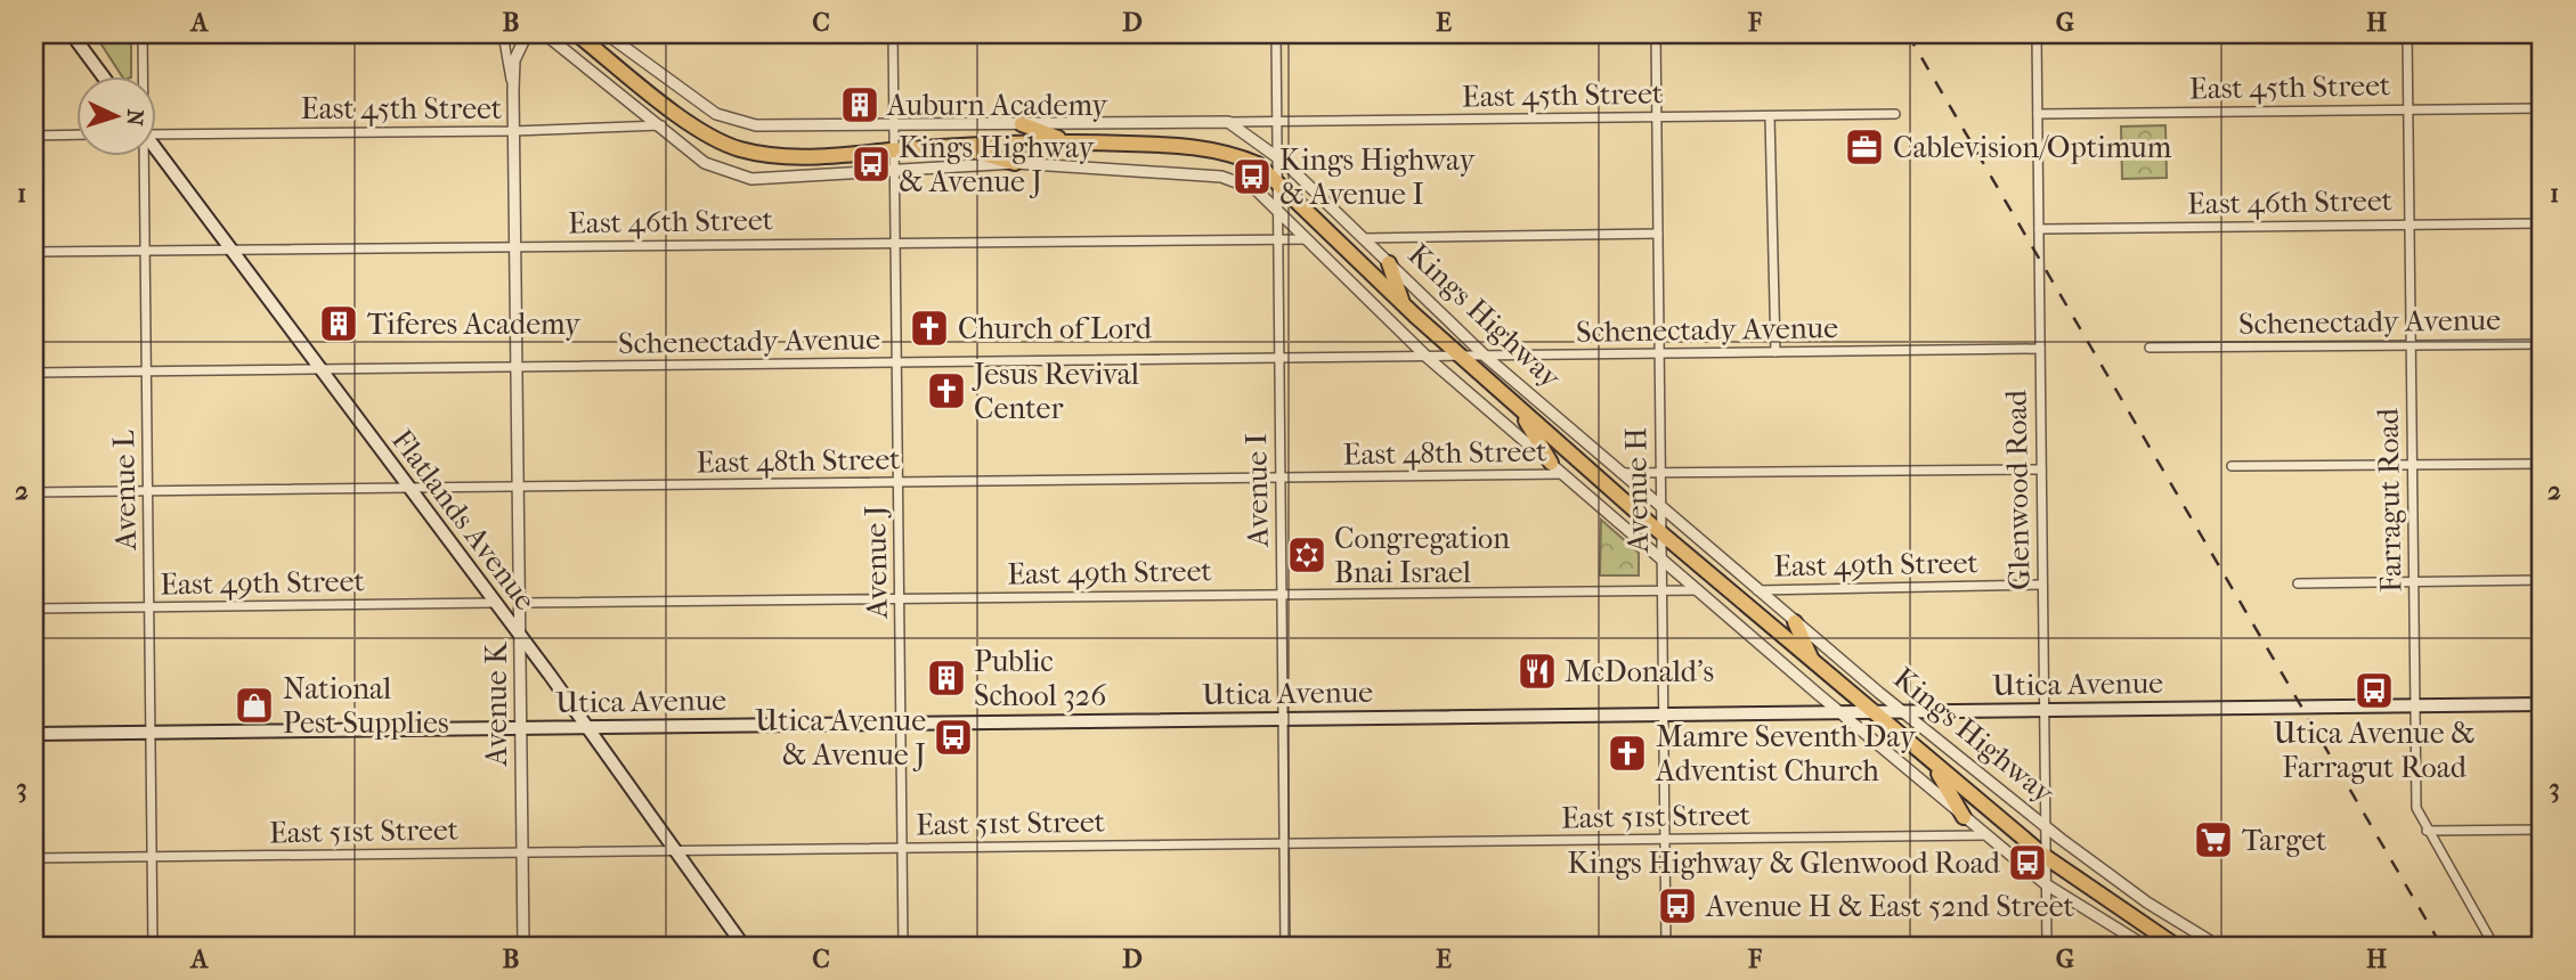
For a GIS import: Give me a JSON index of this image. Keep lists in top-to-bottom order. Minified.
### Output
{"streets":{"main road":["Kings Highway","Flatlands Avenue","Utica Avenue"],"street":["East 45th Street","East 46th Street","Schenectady Avenue","East 48th Street","Avenue L","Avenue I","Avenue H","Glenwood Road","Farragut Road","Avenue J","East 49th Street","Avenue K","East 51st Street"]},"crossings":[["East 45th Street","Kings Highway"],["East 45th Street","Avenue I"],["East 45th Street","Avenue H"],["East 45th Street","Glenwood Road"],["East 45th Street","Farragut Road"],["East 45th Street","Avenue K"],["East 46th Street","Avenue L"],["East 46th Street","Avenue I"],["East 46th Street","Glenwood Road"],["East 46th Street","Farragut Road"],["East 46th Street","Flatlands Avenue"],["East 46th Street","Avenue J"],["East 46th Street","Avenue K"],["Kings Highway","Schenectady Avenue"],["Kings Highway","Avenue I"],["Kings Highway","Avenue H"],["Kings Highway","Glenwood Road"],["Kings Highway","Avenue J"],["Kings Highway","East 49th Street"],["Kings Highway","Utica Avenue"],["Schenectady Avenue","Avenue L"],["Schenectady Avenue","Avenue I"],["Schenectady Avenue","Avenue H"],["Schenectady Avenue","Glenwood Road"],["Schenectady Avenue","Farragut Road"],["Schenectady Avenue","Flatlands Avenue"],["Schenectady Avenue","Avenue J"],["Schenectady Avenue","Avenue K"],["East 48th Street","Avenue L"],["East 48th Street","Avenue I"],["East 48th Street","Flatlands Avenue"],["East 48th Street","Avenue J"],["East 48th Street","Avenue K"],["Avenue L","East 49th Street"],["Avenue L","Utica Avenue"],["Avenue L","East 51st Street"],["Avenue I","East 49th Street"],["Avenue I","Utica Avenue"],["Avenue I","East 51st Street"],["Avenue H","East 49th Street"],["Avenue H","Utica Avenue"],["Avenue H","East 51st Street"],["Glenwood Road","East 49th Street"],["Glenwood Road","Utica Avenue"],["Farragut Road","Utica Avenue"],["Flatlands Avenue","East 49th Street"],["Flatlands Avenue","Utica Avenue"],["Flatlands Avenue","Avenue K"],["Flatlands Avenue","East 51st Street"],["Avenue J","East 49th Street"],["Avenue J","Utica Avenue"],["Avenue J","East 51st Street"],["East 49th Street","Avenue K"],["Utica Avenue","Avenue K"],["Avenue K","East 51st Street"]],"places":{"building":["Auburn Academy","Tiferes Academy","Public School 326"],"office":["Cablevision/Optimum"],"bus stop":["Kings Highway & Avenue J","Kings Highway & Avenue I","Utica Avenue & Farragut Road","Utica Avenue & Avenue J","Kings Highway & Glenwood Road","Avenue H & East 52nd Street"],"church":["Church of Lord","Jesus Revival Center","Mamre Seventh Day Adventist Church"],"synagogue":["Congregation Bnai Israel"],"restaurant":["McDonald's"],"shop":["National Pest Supplies"],"supermarket":["Target"]},"north":"right","grid":{"columns":["A","B","C","D","E","F","G","H"],"rows":["1","2","3"]}}
